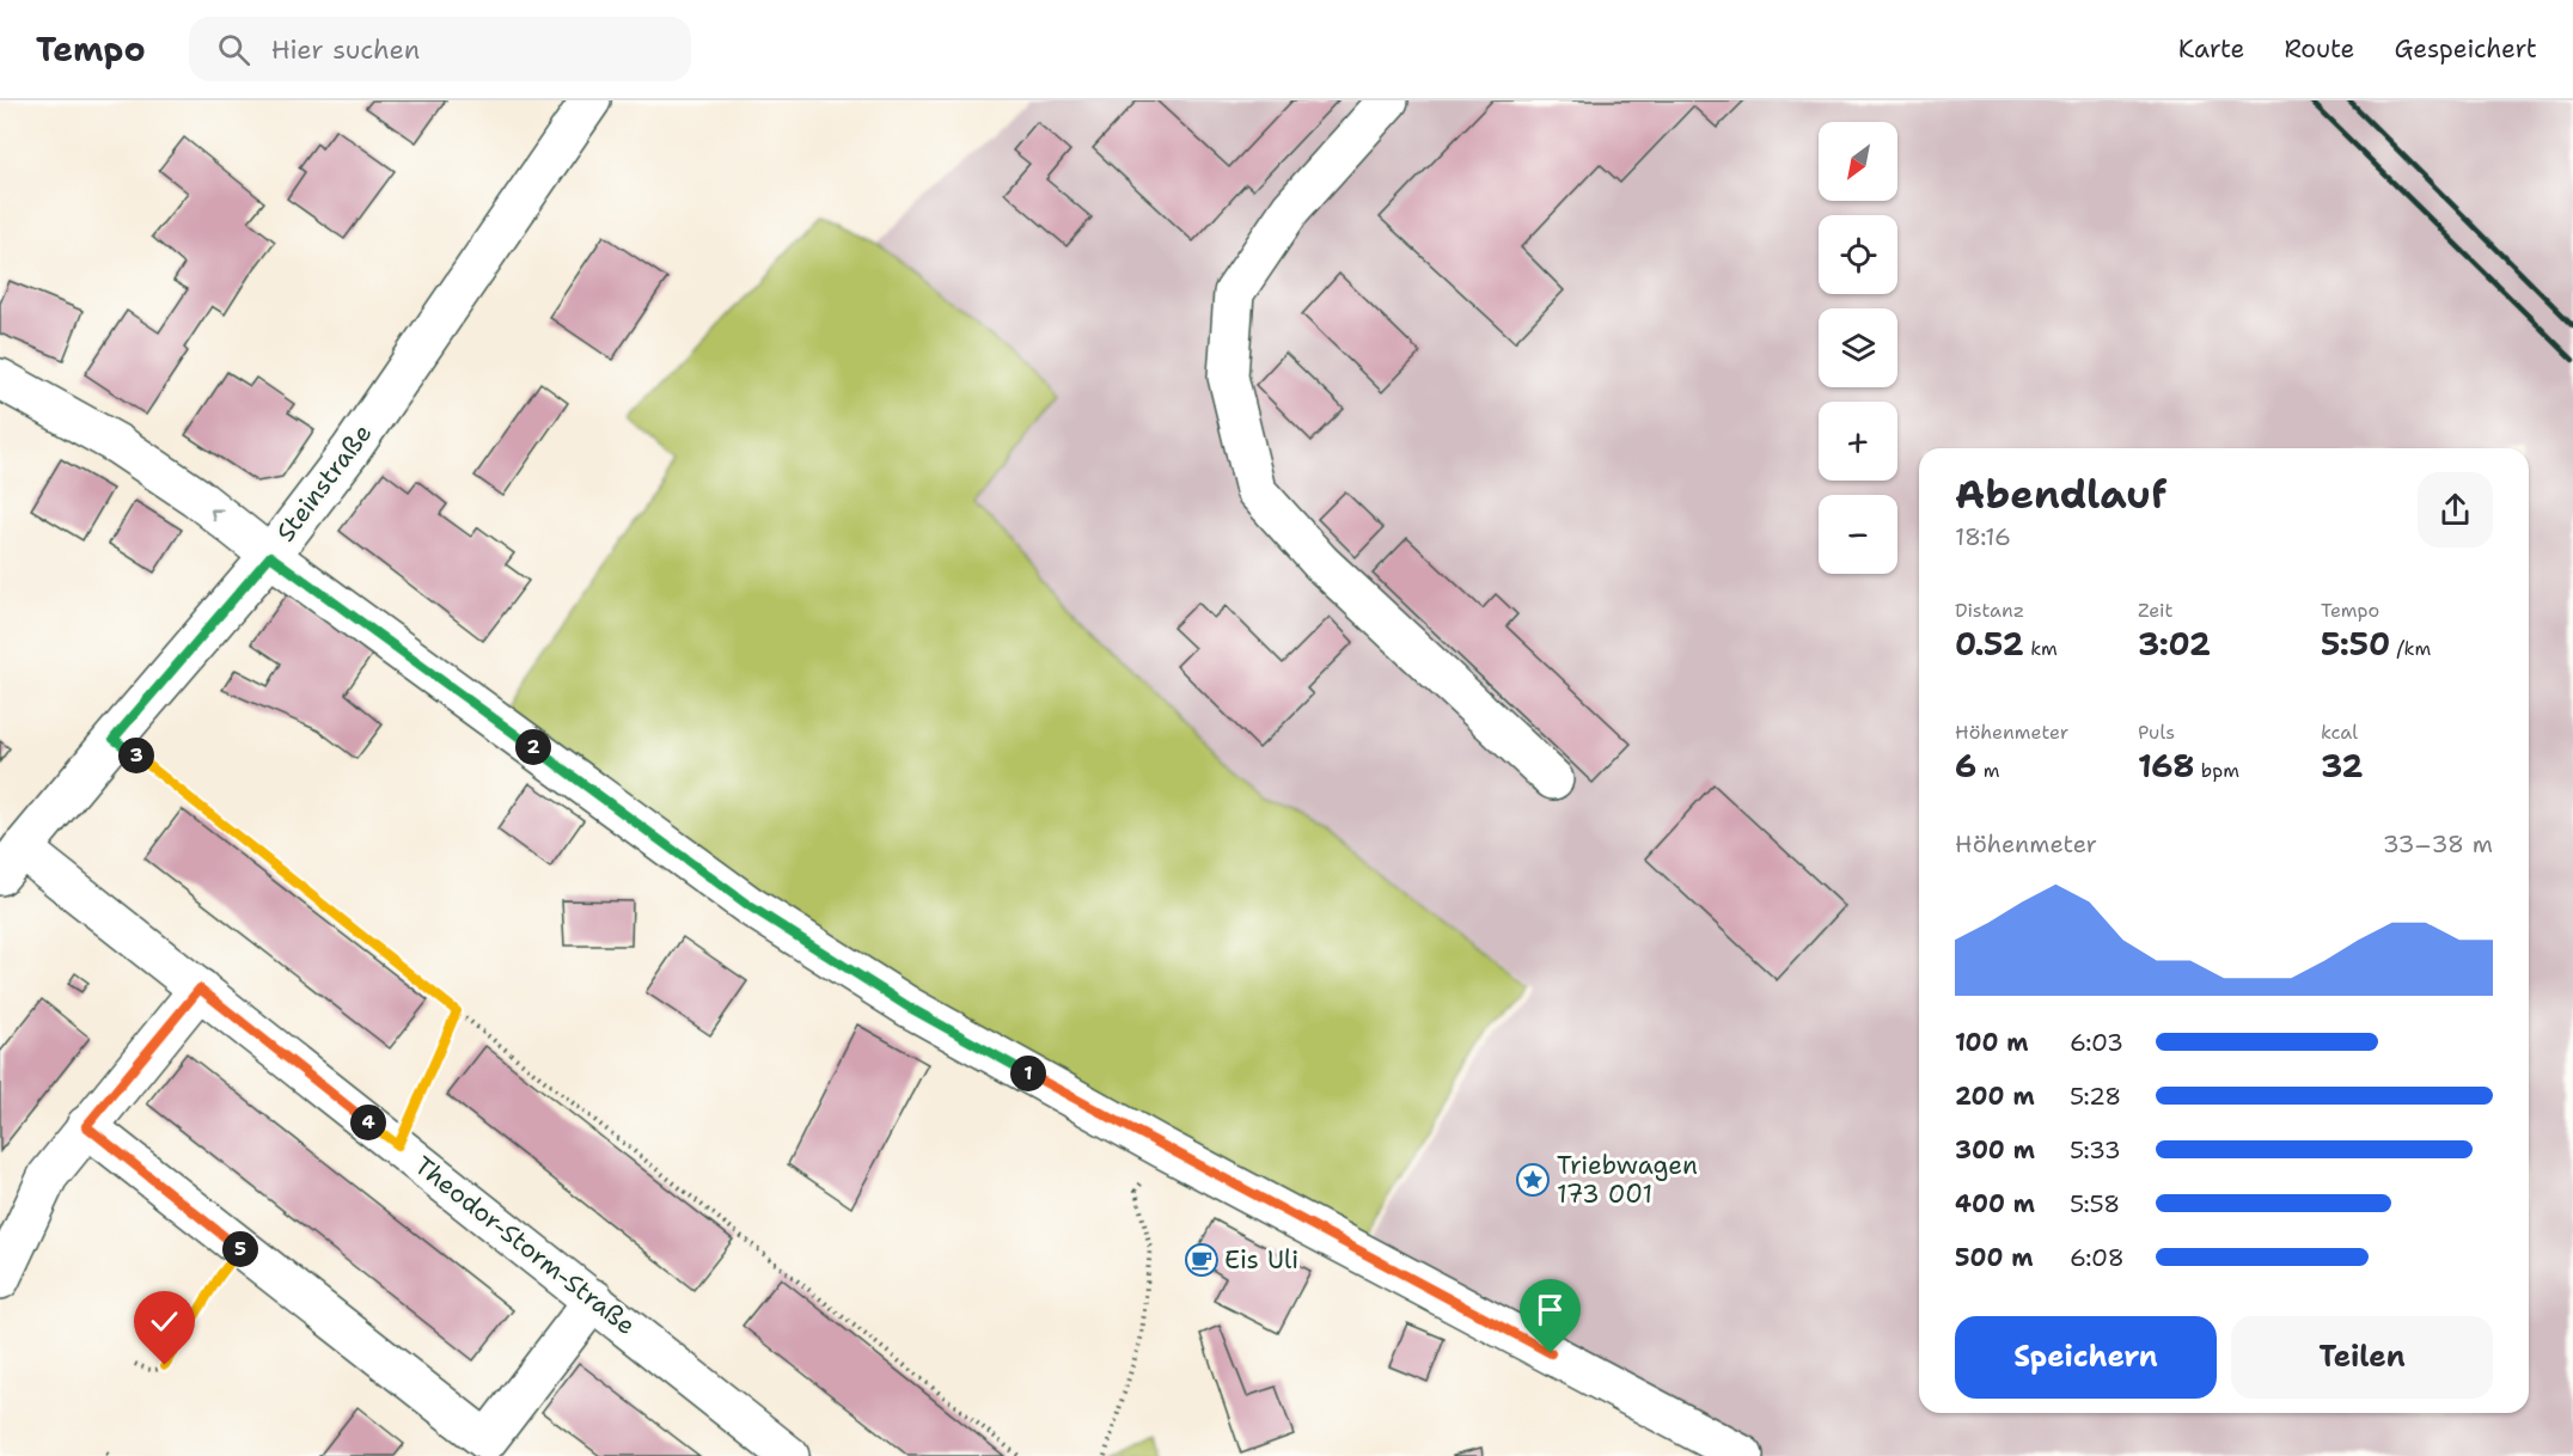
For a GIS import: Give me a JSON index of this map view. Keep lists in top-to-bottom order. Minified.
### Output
{"streets":{"street":["Steinstraße","Theodor-Storm-Straße"]},"crossings":[["Steinstraße","Theodor-Storm-Straße"]],"places":{"place":["Triebwagen 173 001"],"cafe":["Eis Uli"]},"north":"bottom left","page":{"header":"Tempo","search":"Hier suchen","nav":["Karte","Route","Gespeichert"],"map_buttons":["+","−"],"heading":["Abendlauf","18:16"],"stats":[["Distanz","0.52 km"],["Zeit","3:02"],["Tempo","5:50 /km"],["Höhenmeter","6 m"],["Puls","168 bpm"],["kcal","32"]],"pins":["2","3","1","4","5"],"chart":["Höhenmeter","33–38 m"],"list":[{"name":"100 m","note":"6:03"},{"name":"200 m","note":"5:28"},{"name":"300 m","note":"5:33"},{"name":"400 m","note":"5:58"},{"name":"500 m","note":"6:08"}],"buttons":["Speichern","Teilen"]}}
